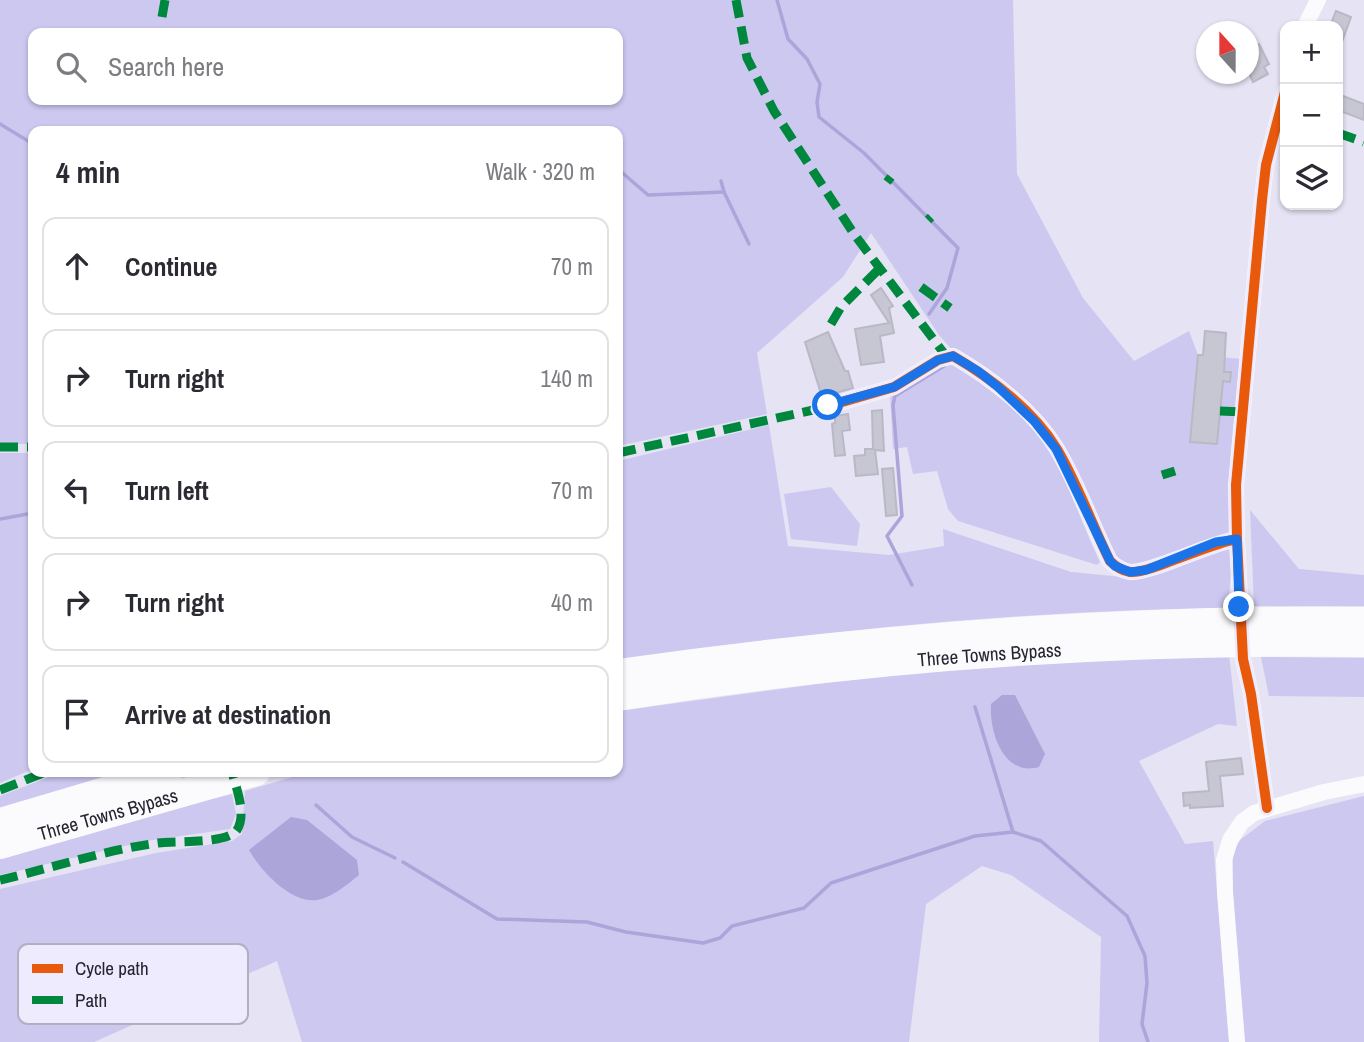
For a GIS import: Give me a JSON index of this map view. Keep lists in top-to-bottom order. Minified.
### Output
{"streets":{"highway":["Three Towns Bypass"]},"legend":["Cycle path","Path"],"north":"top","page":{"map_buttons":["+","−"],"search":"Search here","heading":["4 min","Walk · 320 m"],"list":[["Continue","70 m"],["Turn right","140 m"],["Turn left","70 m"],["Turn right","40 m"],"Arrive at destination"]}}
